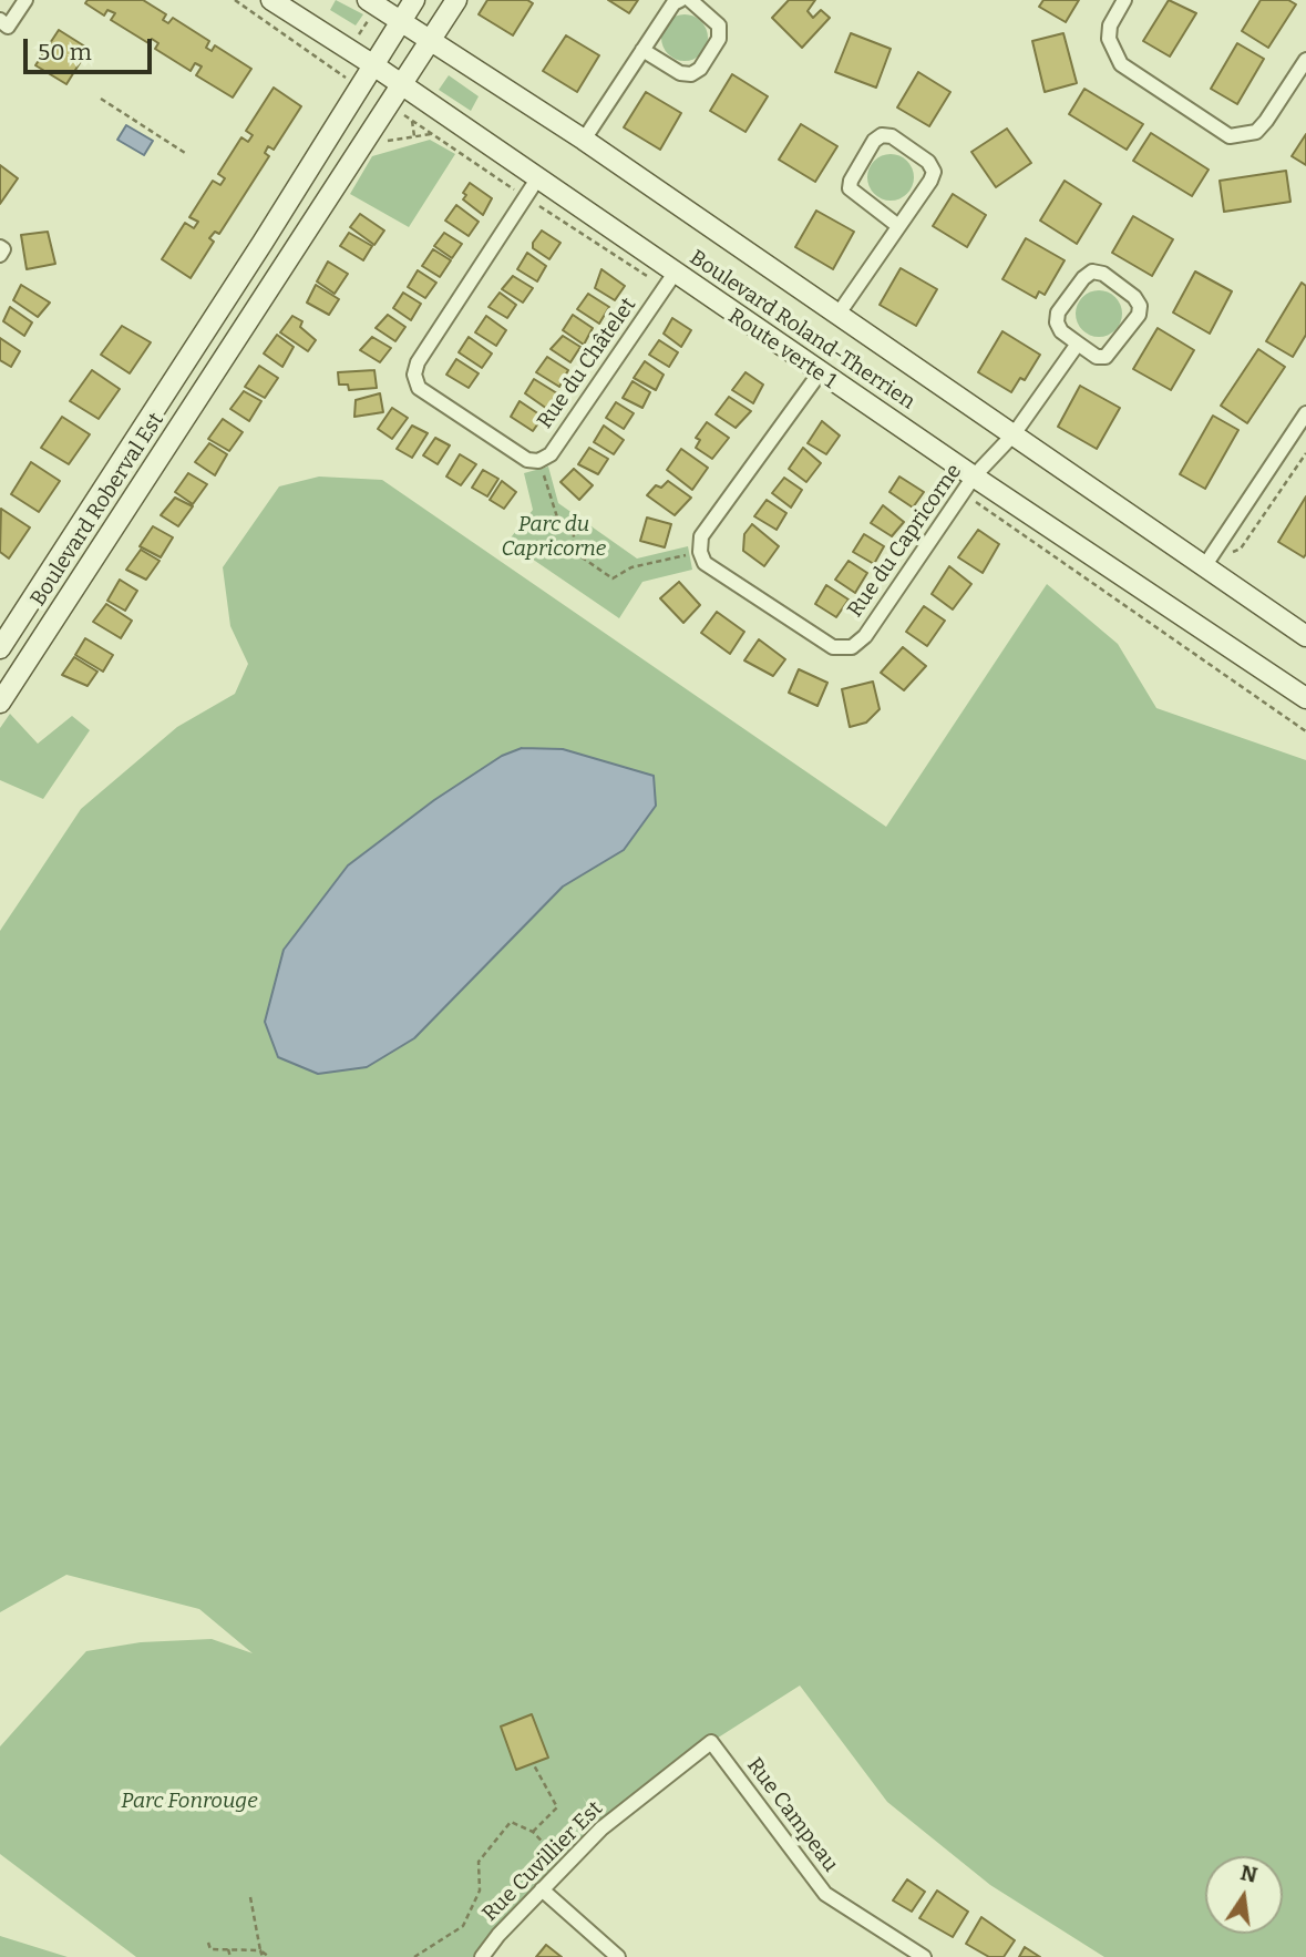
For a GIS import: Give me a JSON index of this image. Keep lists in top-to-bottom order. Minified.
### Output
{"streets":{"main road":["Boulevard Roland-Therrien","Boulevard Roberval Est"],"street":["Rue du Châtelet","Rue du Capricorne","Rue Campeau","Rue Cuvillier Est"]},"crossings":[["Boulevard Roland-Therrien","Rue du Châtelet"],["Boulevard Roland-Therrien","Boulevard Roberval Est"],["Boulevard Roland-Therrien","Rue du Capricorne"],["Rue Campeau","Rue Cuvillier Est"]],"parks":["Parc du Capricorne","Parc Fonrouge"],"scale_bar":"50 m","north":"top"}
